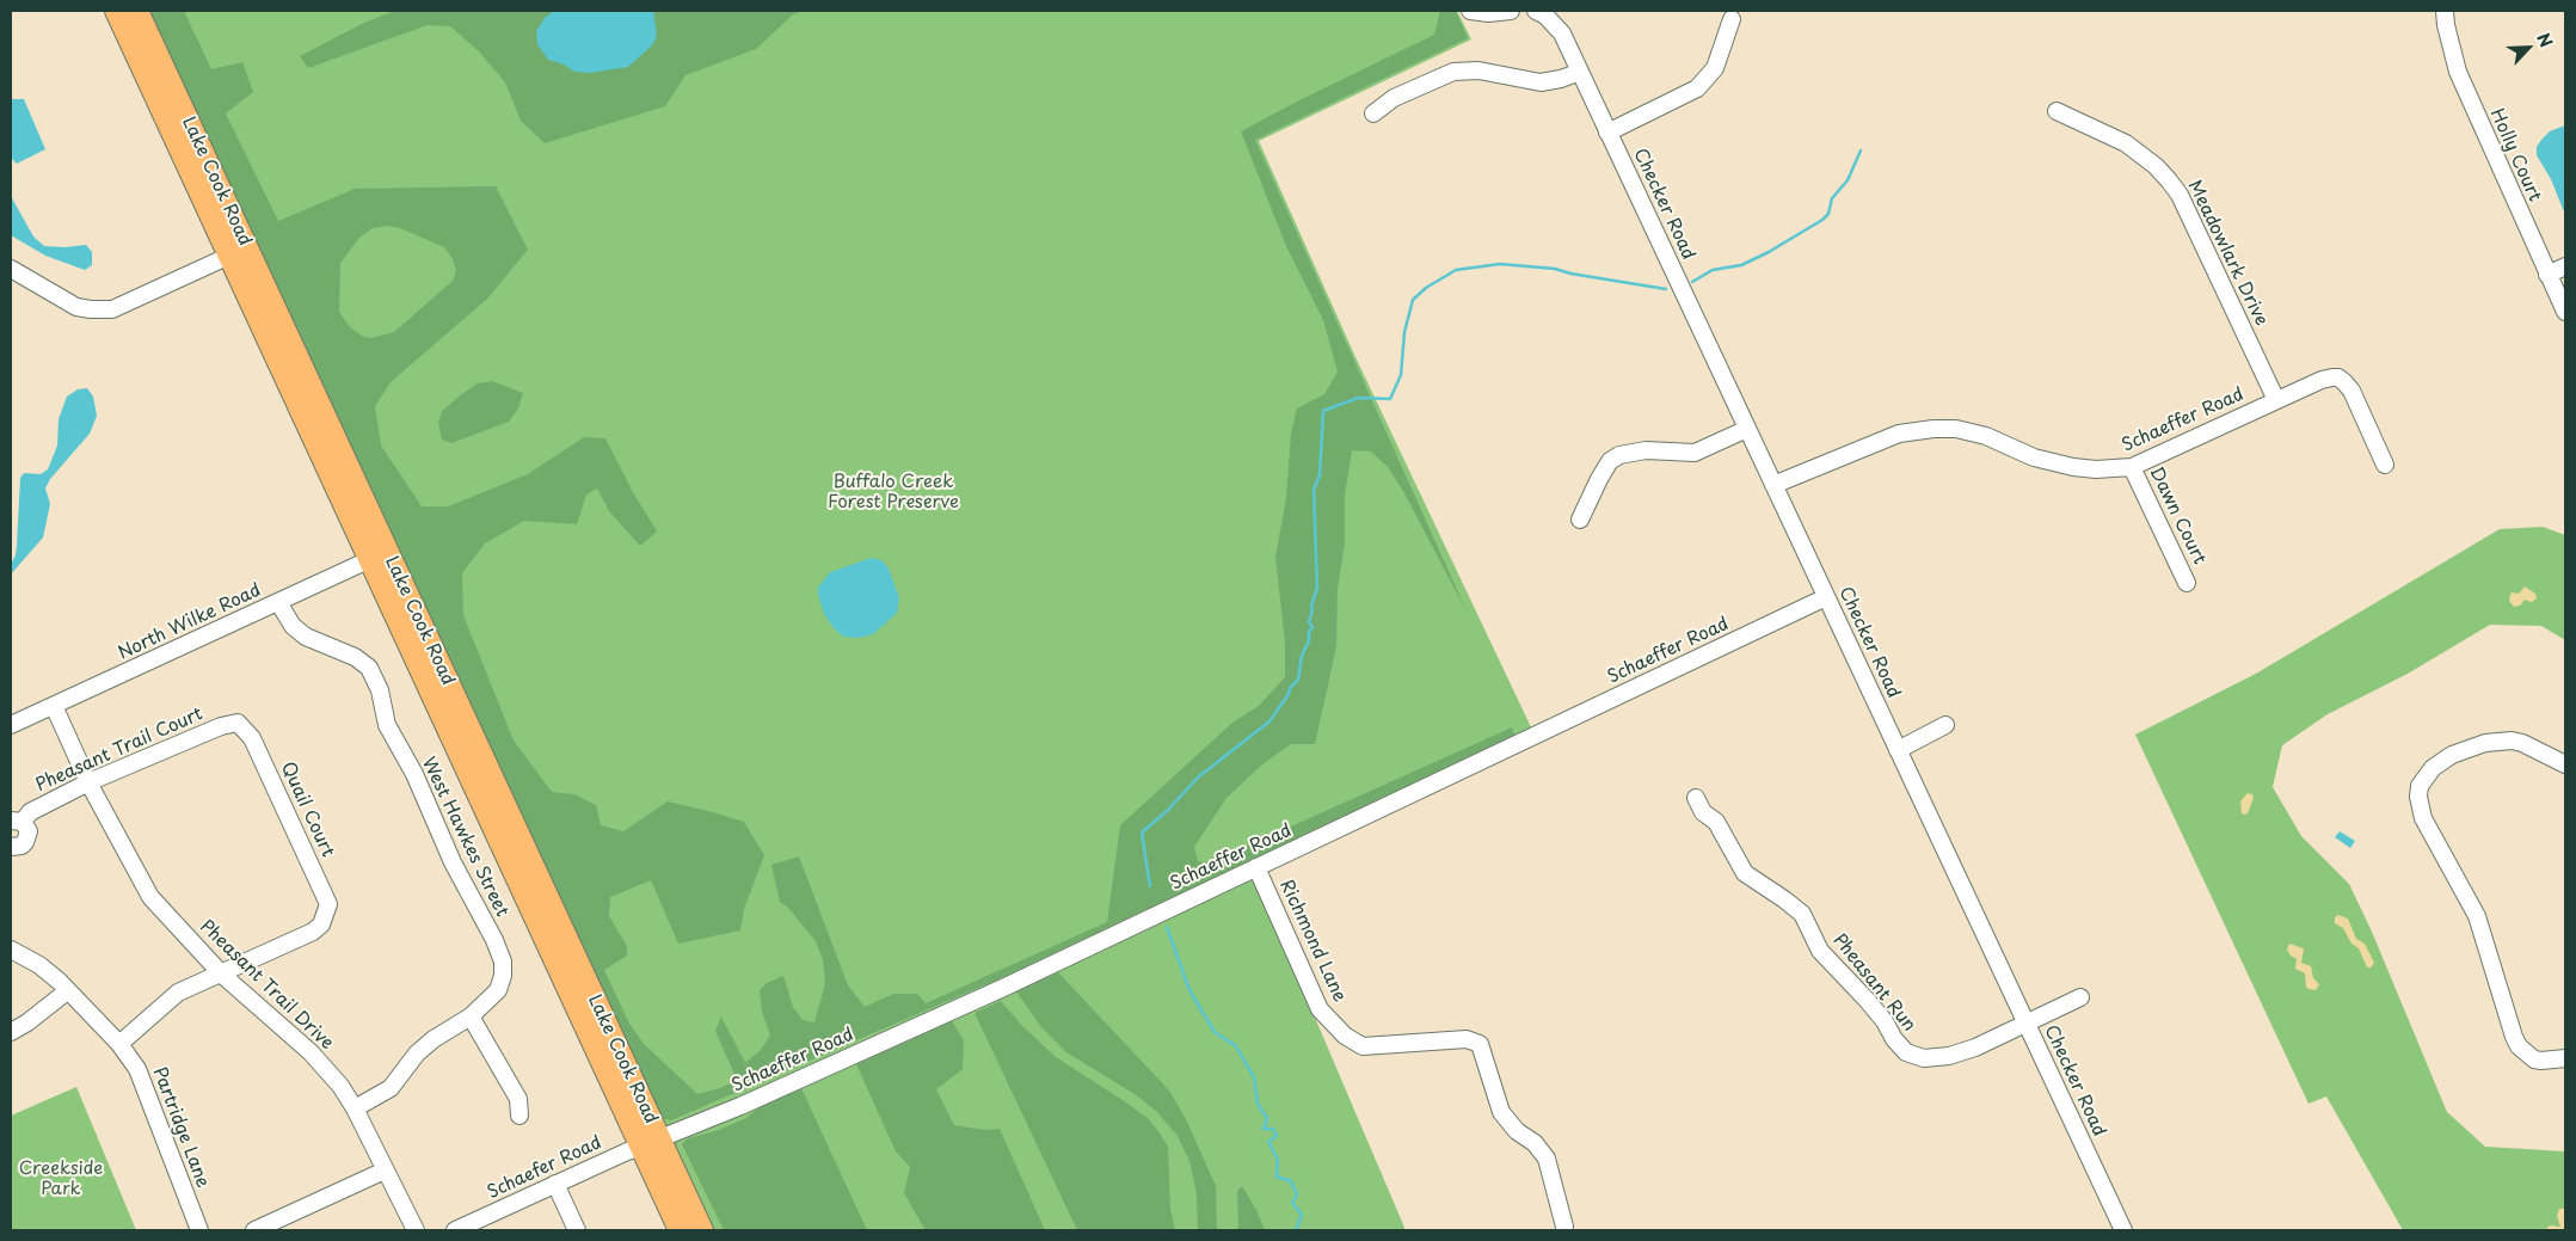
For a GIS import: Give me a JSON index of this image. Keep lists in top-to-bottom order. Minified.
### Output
{"streets":{"main road":["Lake Cook Road"],"street":["Holly Court","Checker Road","Meadowlark Drive","Schaeffer Road","Dawn Court","North Wilke Road","Pheasant Trail Court","Quail Court","West Hawkes Street","Richmond Lane","Pheasant Run","Pheasant Trail Drive","Partridge Lane","Schaefer Road"]},"crossings":[["Lake Cook Road","Schaeffer Road"],["Lake Cook Road","North Wilke Road"],["Lake Cook Road","Schaefer Road"],["Checker Road","Schaeffer Road"],["Checker Road","Pheasant Run"],["Meadowlark Drive","Schaeffer Road"],["Schaeffer Road","Dawn Court"],["Schaeffer Road","Richmond Lane"],["Schaeffer Road","Schaefer Road"],["North Wilke Road","West Hawkes Street"],["North Wilke Road","Pheasant Trail Drive"],["Pheasant Trail Court","Quail Court"],["Pheasant Trail Court","Pheasant Trail Drive"],["Quail Court","Pheasant Trail Drive"],["West Hawkes Street","Pheasant Trail Drive"]],"parks":["Buffalo Creek Forest Preserve","Creekside Park"],"north":"top right"}
